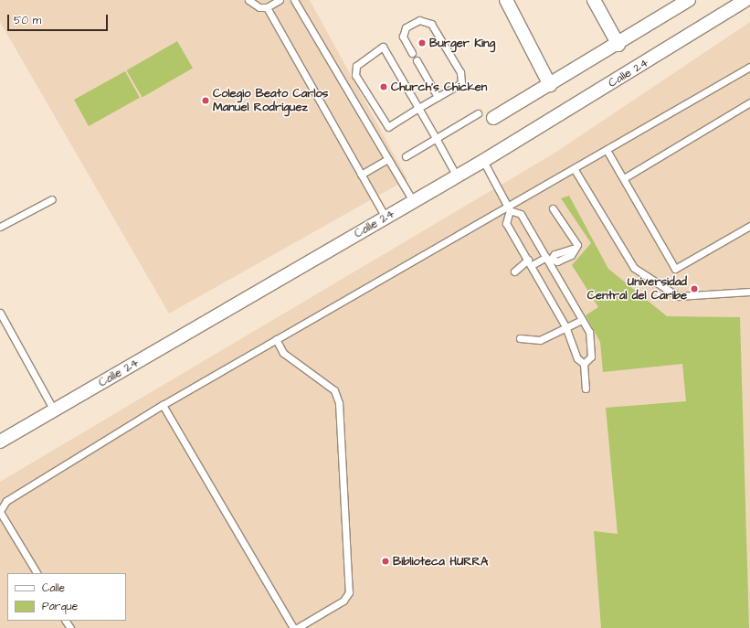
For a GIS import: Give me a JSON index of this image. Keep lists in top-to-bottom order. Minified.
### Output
{"streets":{"street":["Calle 24"]},"places":["Burger King","Church's Chicken","Colegio Beato Carlos Manuel Rodríguez","Universidad Central del Caribe","Biblioteca HURRA"],"legend":["Calle","Parque"],"scale_bar":"50 m"}
